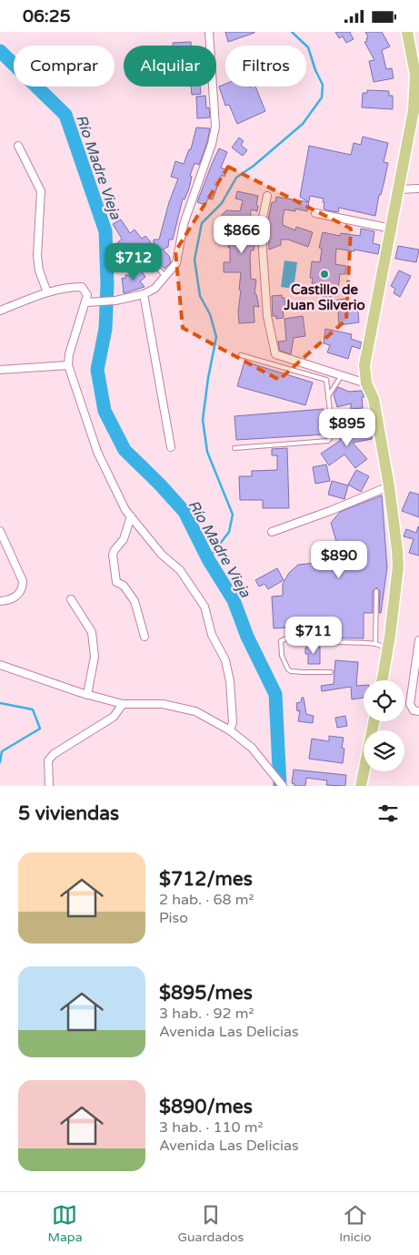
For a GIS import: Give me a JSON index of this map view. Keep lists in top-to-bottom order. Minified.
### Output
{"water":["Río Madre Vieja"],"places":["Castillo de Juan Silverio"],"page":{"status":"06:25","chip":["Comprar","Alquilar","Filtros"],"price":["$866","$712","$895","$890","$711"],"heading":"5 viviendas","list":[{"name":"$712/mes","note":"2 hab. · 68 m² · Piso"},{"name":"$895/mes","note":"3 hab. · 92 m² · Avenida Las Delicias"},{"name":"$890/mes","note":"3 hab. · 110 m² · Avenida Las Delicias"}],"tabs":["Mapa","Guardados","Inicio"]}}
